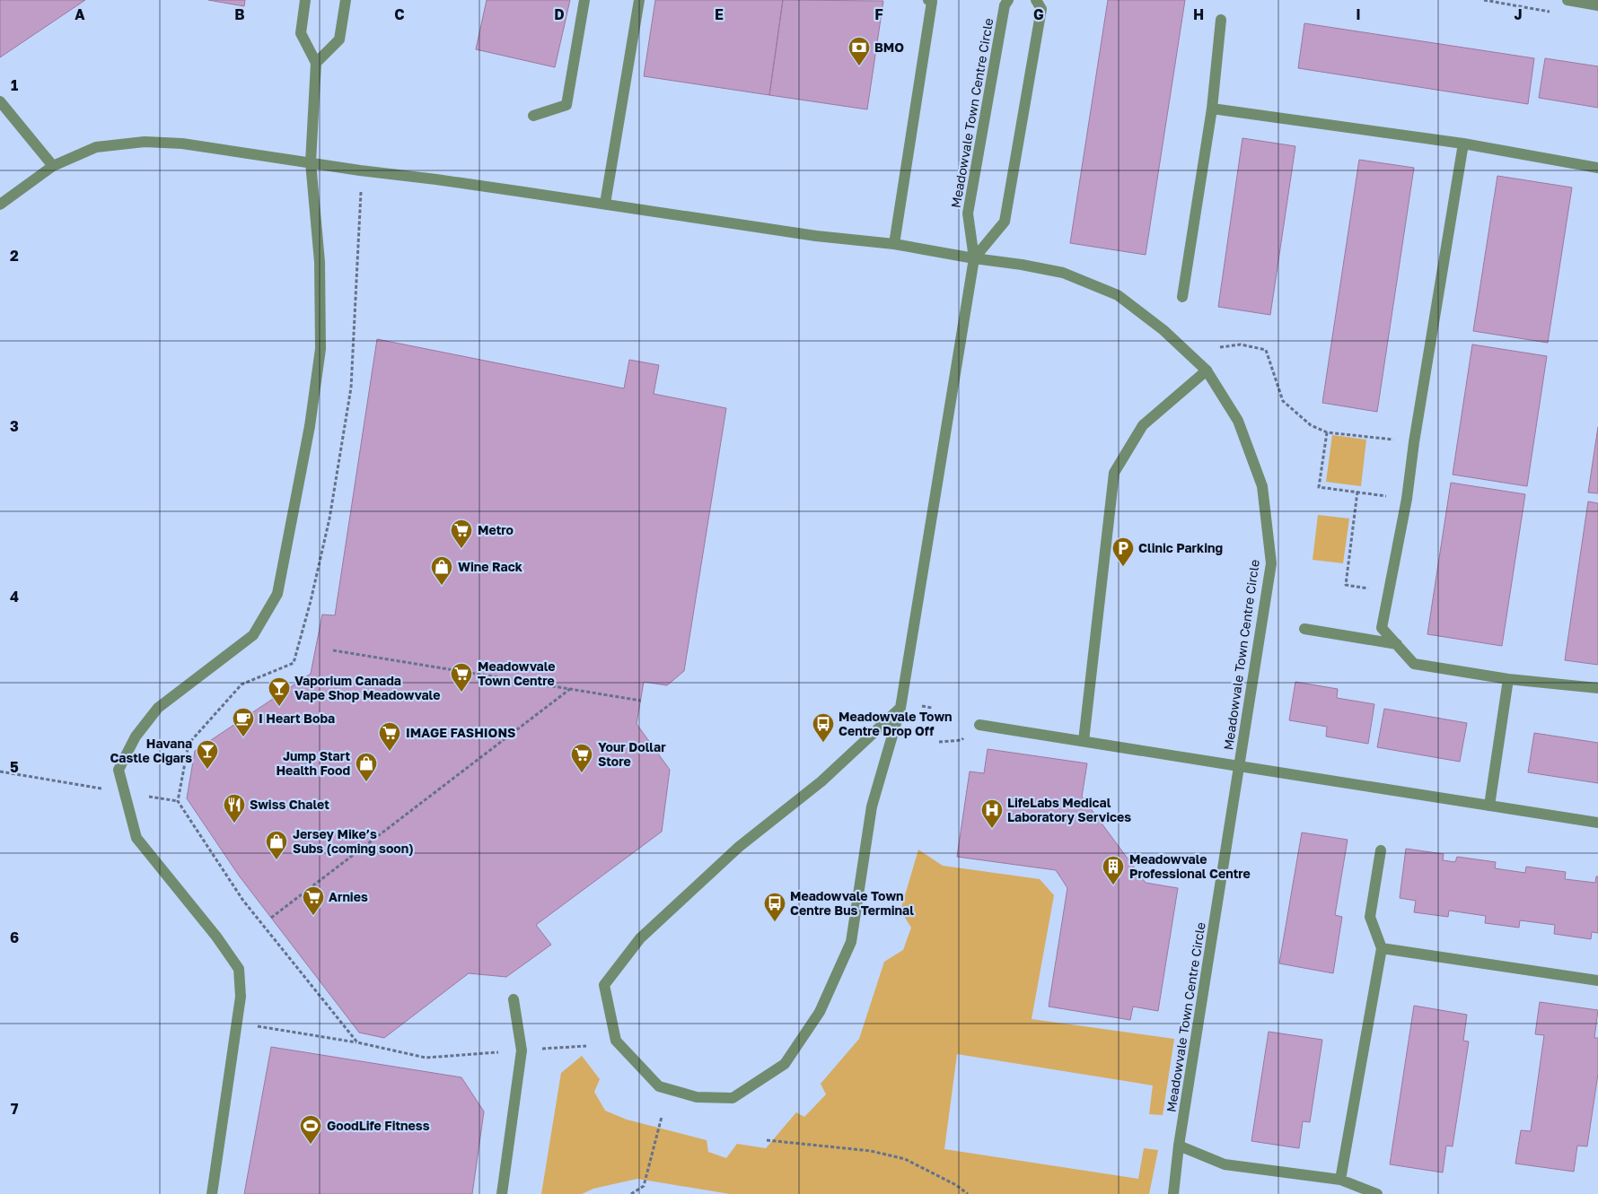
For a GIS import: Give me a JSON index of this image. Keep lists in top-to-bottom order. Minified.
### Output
{"streets":{"street":["Meadowvale Town Centre Circle"]},"places":{"bank":["BMO"],"supermarket":["Metro","Meadowvale Town Centre","IMAGE FASHIONS","Your Dollar Store","Arnies"],"parking":["Clinic Parking"],"shop":["Wine Rack","Jump Start Health Food","Jersey Mike’s Subs (coming soon)"],"bar":["Vaporium Canada Vape Shop Meadowvale","Havana Castle Cigars"],"cafe":["I Heart Boba"],"bus stop":["Meadowvale Town Centre Drop Off","Meadowvale Town Centre Bus Terminal"],"restaurant":["Swiss Chalet"],"hospital":["LifeLabs Medical Laboratory Services"],"building":["Meadowvale Professional Centre"],"sports":["GoodLife Fitness"]},"grid":{"columns":["A","B","C","D","E","F","G","H","I","J"],"rows":["1","2","3","4","5","6","7"]}}
